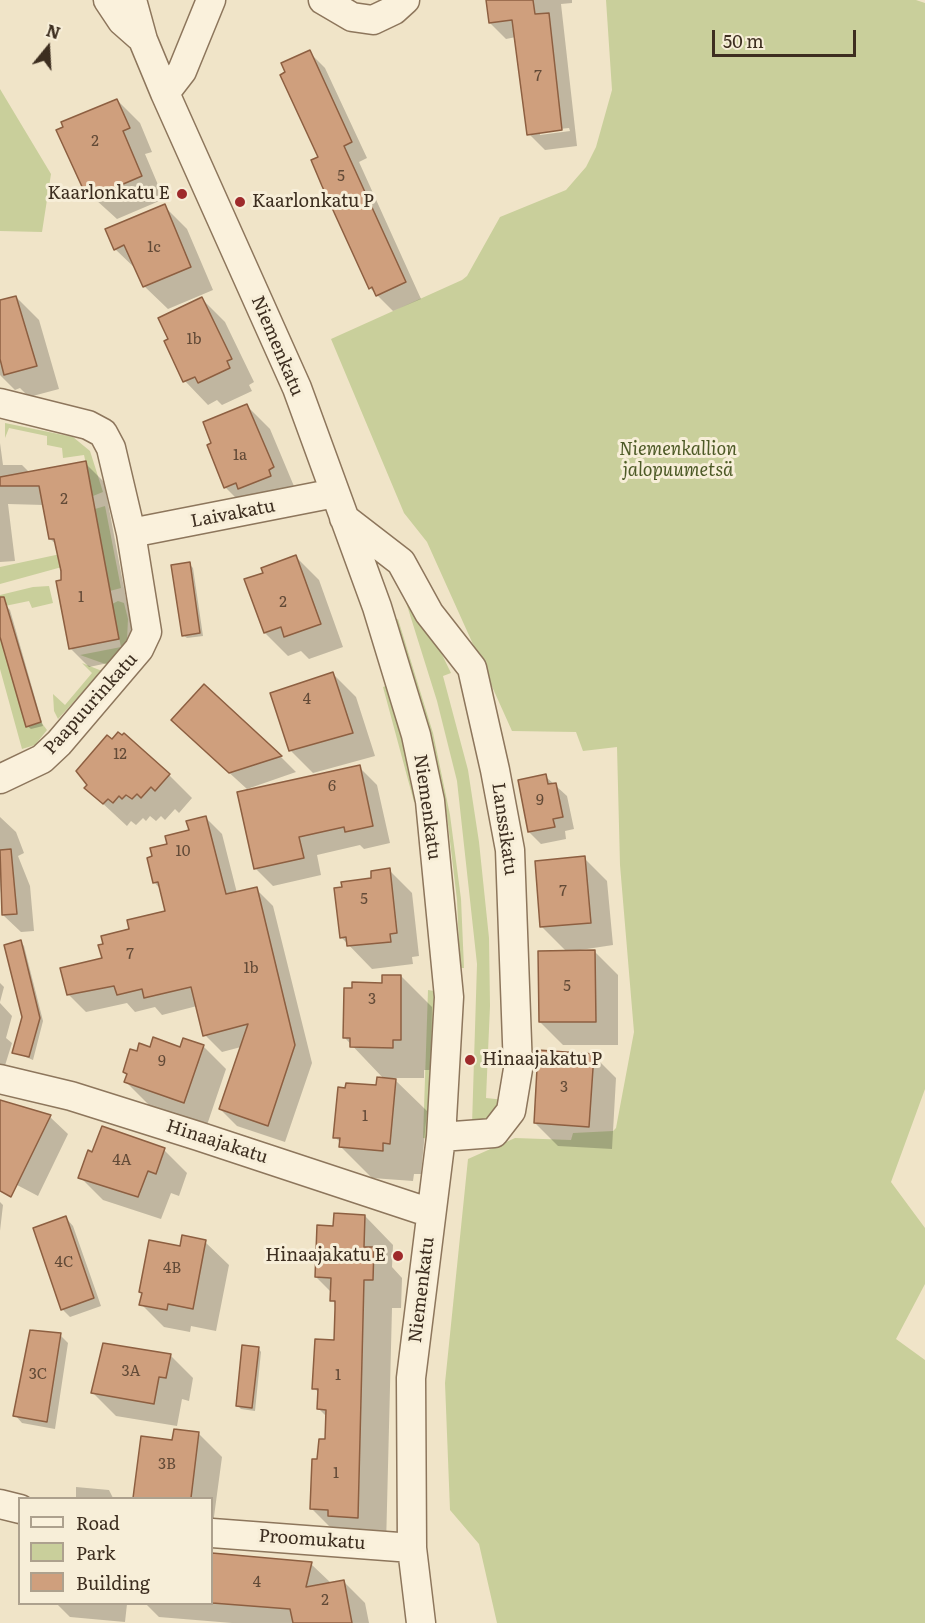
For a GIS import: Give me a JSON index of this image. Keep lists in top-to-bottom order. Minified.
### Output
{"streets":{"street":["Niemenkatu","Laivakatu","Paapuurinkatu","Lanssikatu","Hinaajakatu","Proomukatu"]},"crossings":[["Niemenkatu","Laivakatu"],["Niemenkatu","Lanssikatu"],["Niemenkatu","Hinaajakatu"],["Niemenkatu","Proomukatu"],["Laivakatu","Paapuurinkatu"],["Laivakatu","Lanssikatu"]],"parks":["Niemenkallion jalopuumetsä"],"places":["Kaarlonkatu E","Kaarlonkatu P","Hinaajakatu P","Hinaajakatu E"],"house_numbers":["7","2","5","1c","1b","1a","2","1","2","4","12","6","9","10","7","5","7","1b","5","3","9","3","1","4A","4C","4B","3A","3C","1","3B","1","4","2"],"legend":["Road","Park","Building"],"scale_bar":"50 m","north":"top"}
